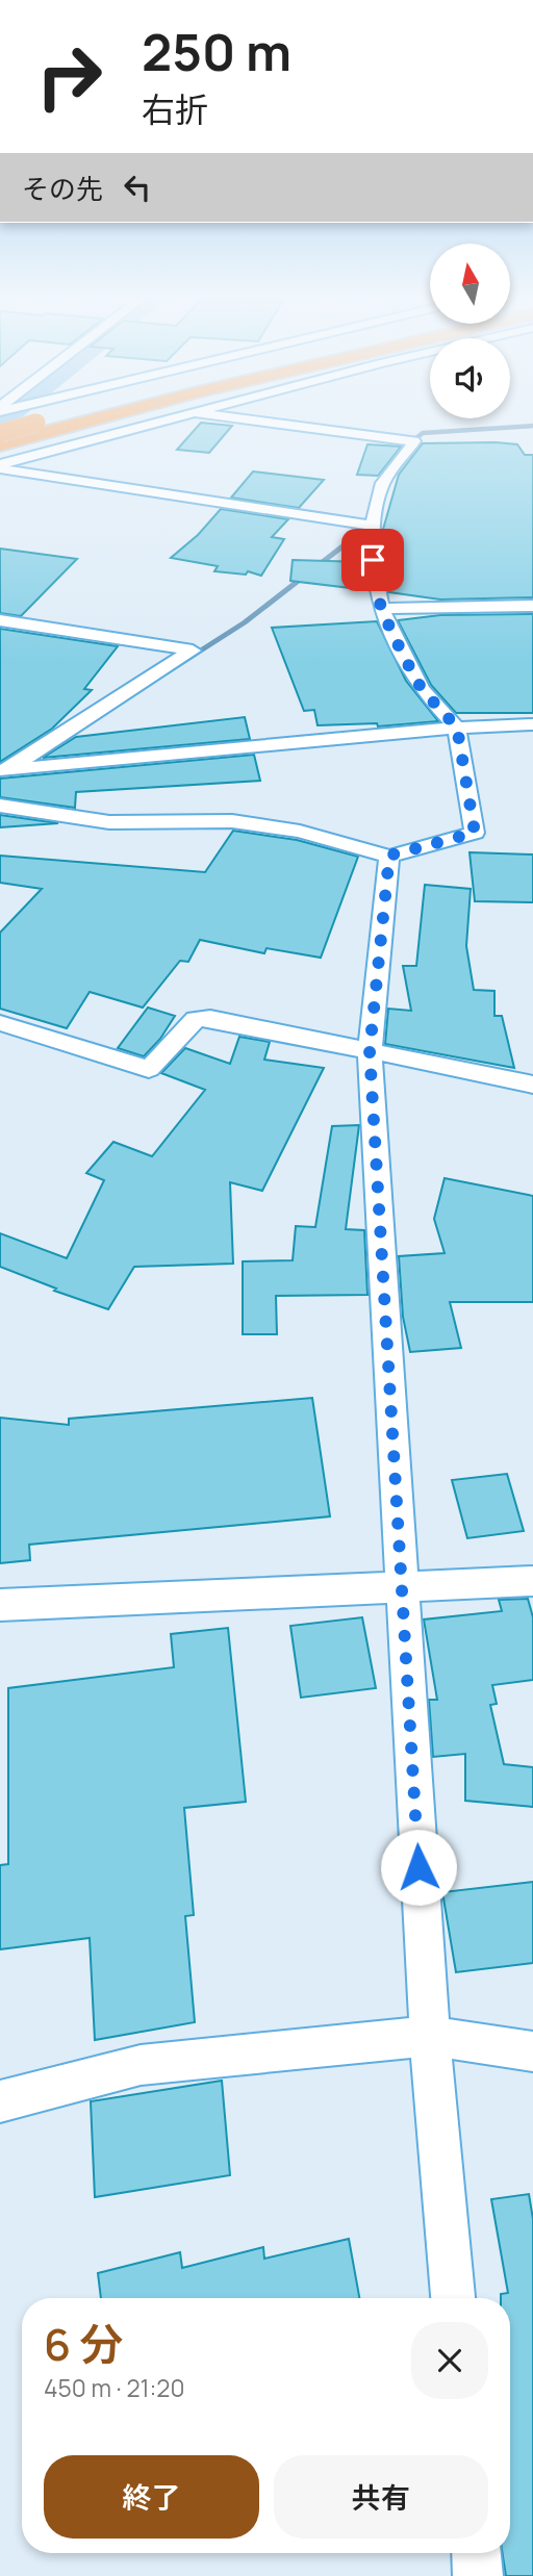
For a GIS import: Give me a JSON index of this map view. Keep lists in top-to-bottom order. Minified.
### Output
{"north":"top","page":{"turn":["250 m","右折"],"then":"その先","heading":["6 分","450 m · 21:20"],"buttons":["終了","共有"]}}
